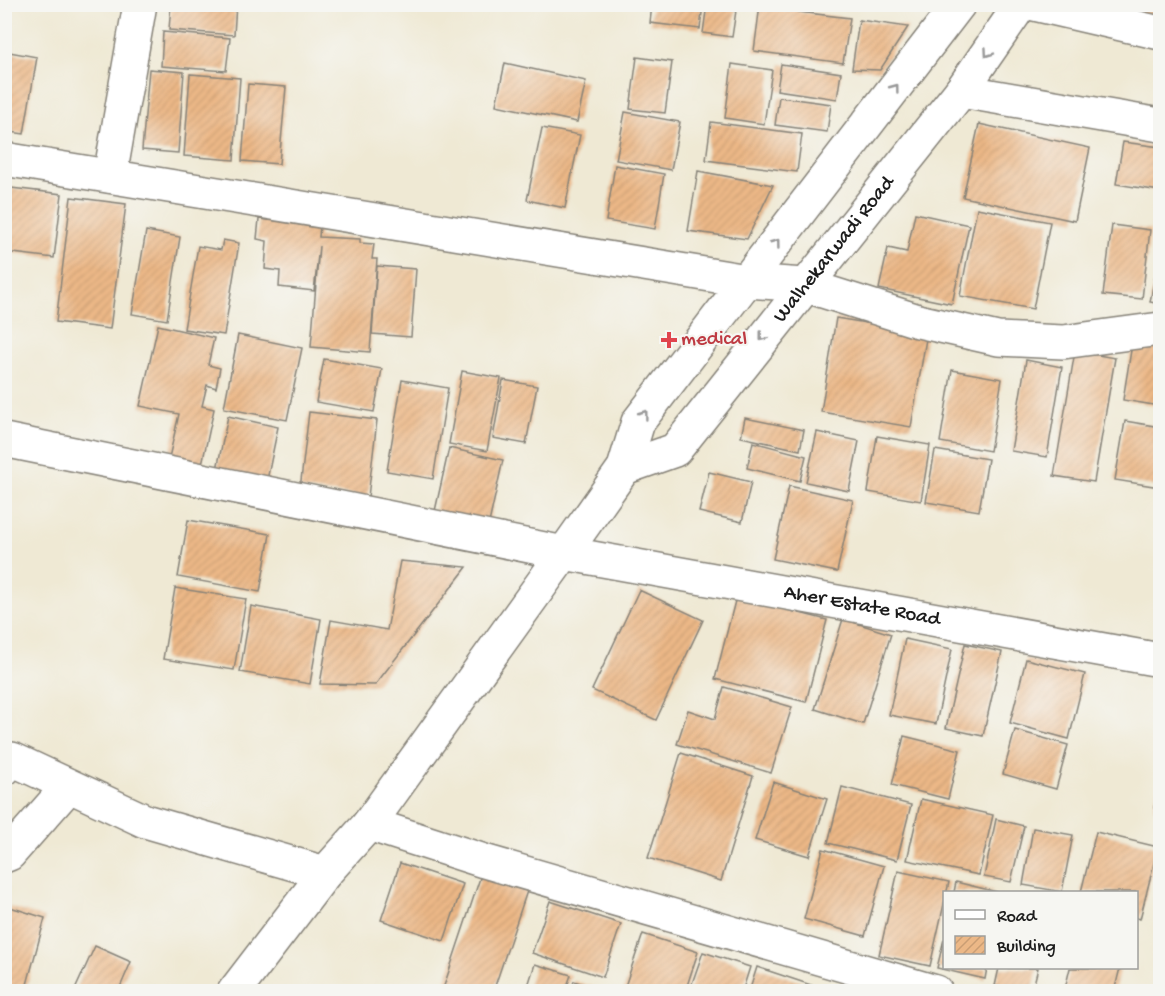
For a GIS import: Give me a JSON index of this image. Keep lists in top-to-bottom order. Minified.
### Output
{"streets":{"street":["Walhekarwadi Road","Aher Estate Road"]},"places":{"health":["medical"]},"legend":["Road","Building"]}
